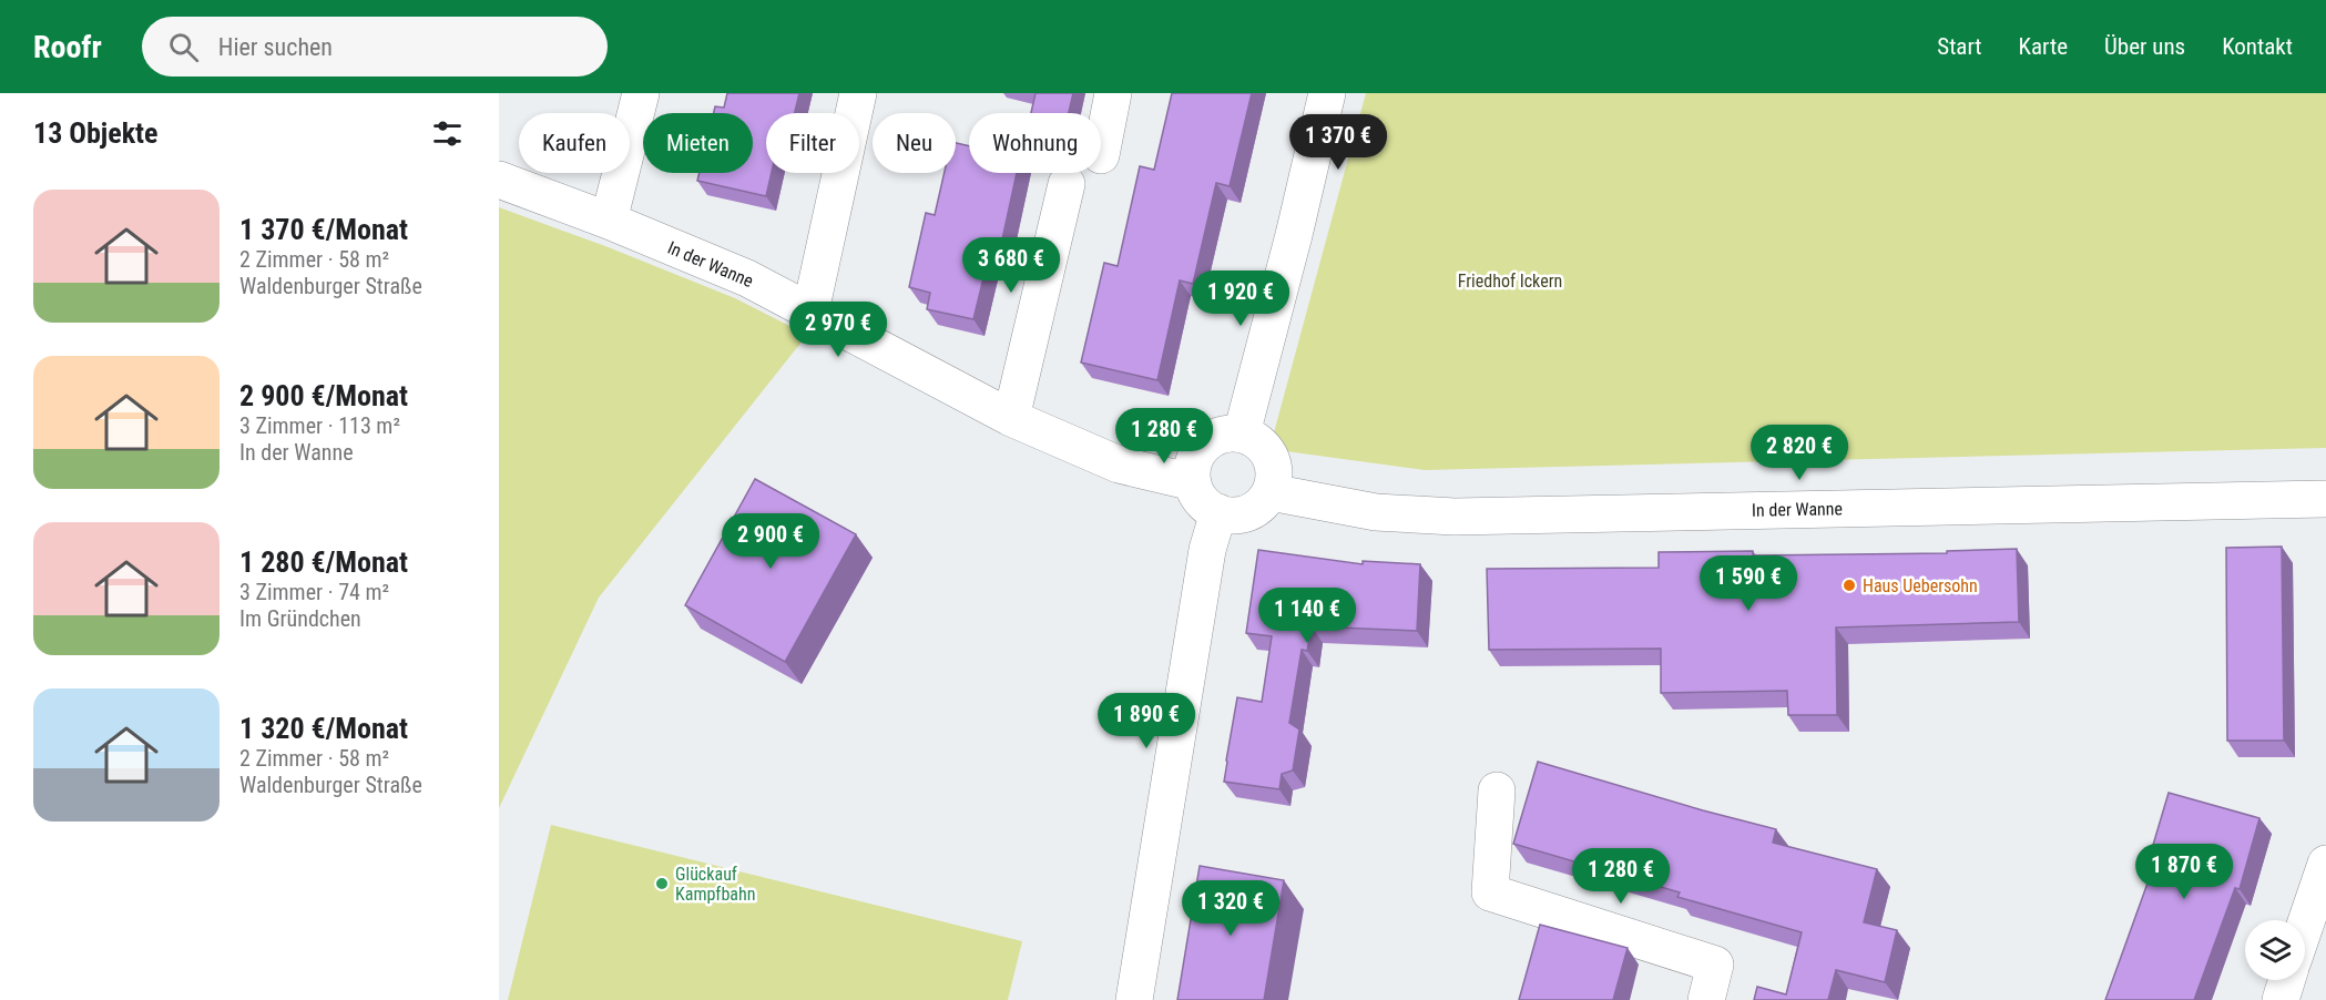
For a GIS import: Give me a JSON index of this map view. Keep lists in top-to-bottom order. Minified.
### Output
{"streets":{"street":["In der Wanne"]},"parks":["Friedhof Ickern"],"places":["Haus Uebersohn","Glückauf Kampfbahn"],"page":{"header":"Roofr","search":"Hier suchen","nav":["Start","Karte","Über uns","Kontakt"],"heading":"13 Objekte","chip":["Kaufen","Mieten","Filter","Neu","Wohnung"],"price":["1 370 €","3 680 €","1 920 €","2 970 €","1 280 €","2 820 €","2 900 €","1 590 €","1 140 €","1 890 €","1 870 €","1 280 €","1 320 €"],"list":[{"name":"1 370 €/Monat","note":"2 Zimmer · 58 m² · Waldenburger Straße"},{"name":"2 900 €/Monat","note":"3 Zimmer · 113 m² · In der Wanne"},{"name":"1 280 €/Monat","note":"3 Zimmer · 74 m² · Im Gründchen"},{"name":"1 320 €/Monat","note":"2 Zimmer · 58 m² · Waldenburger Straße"}]}}
